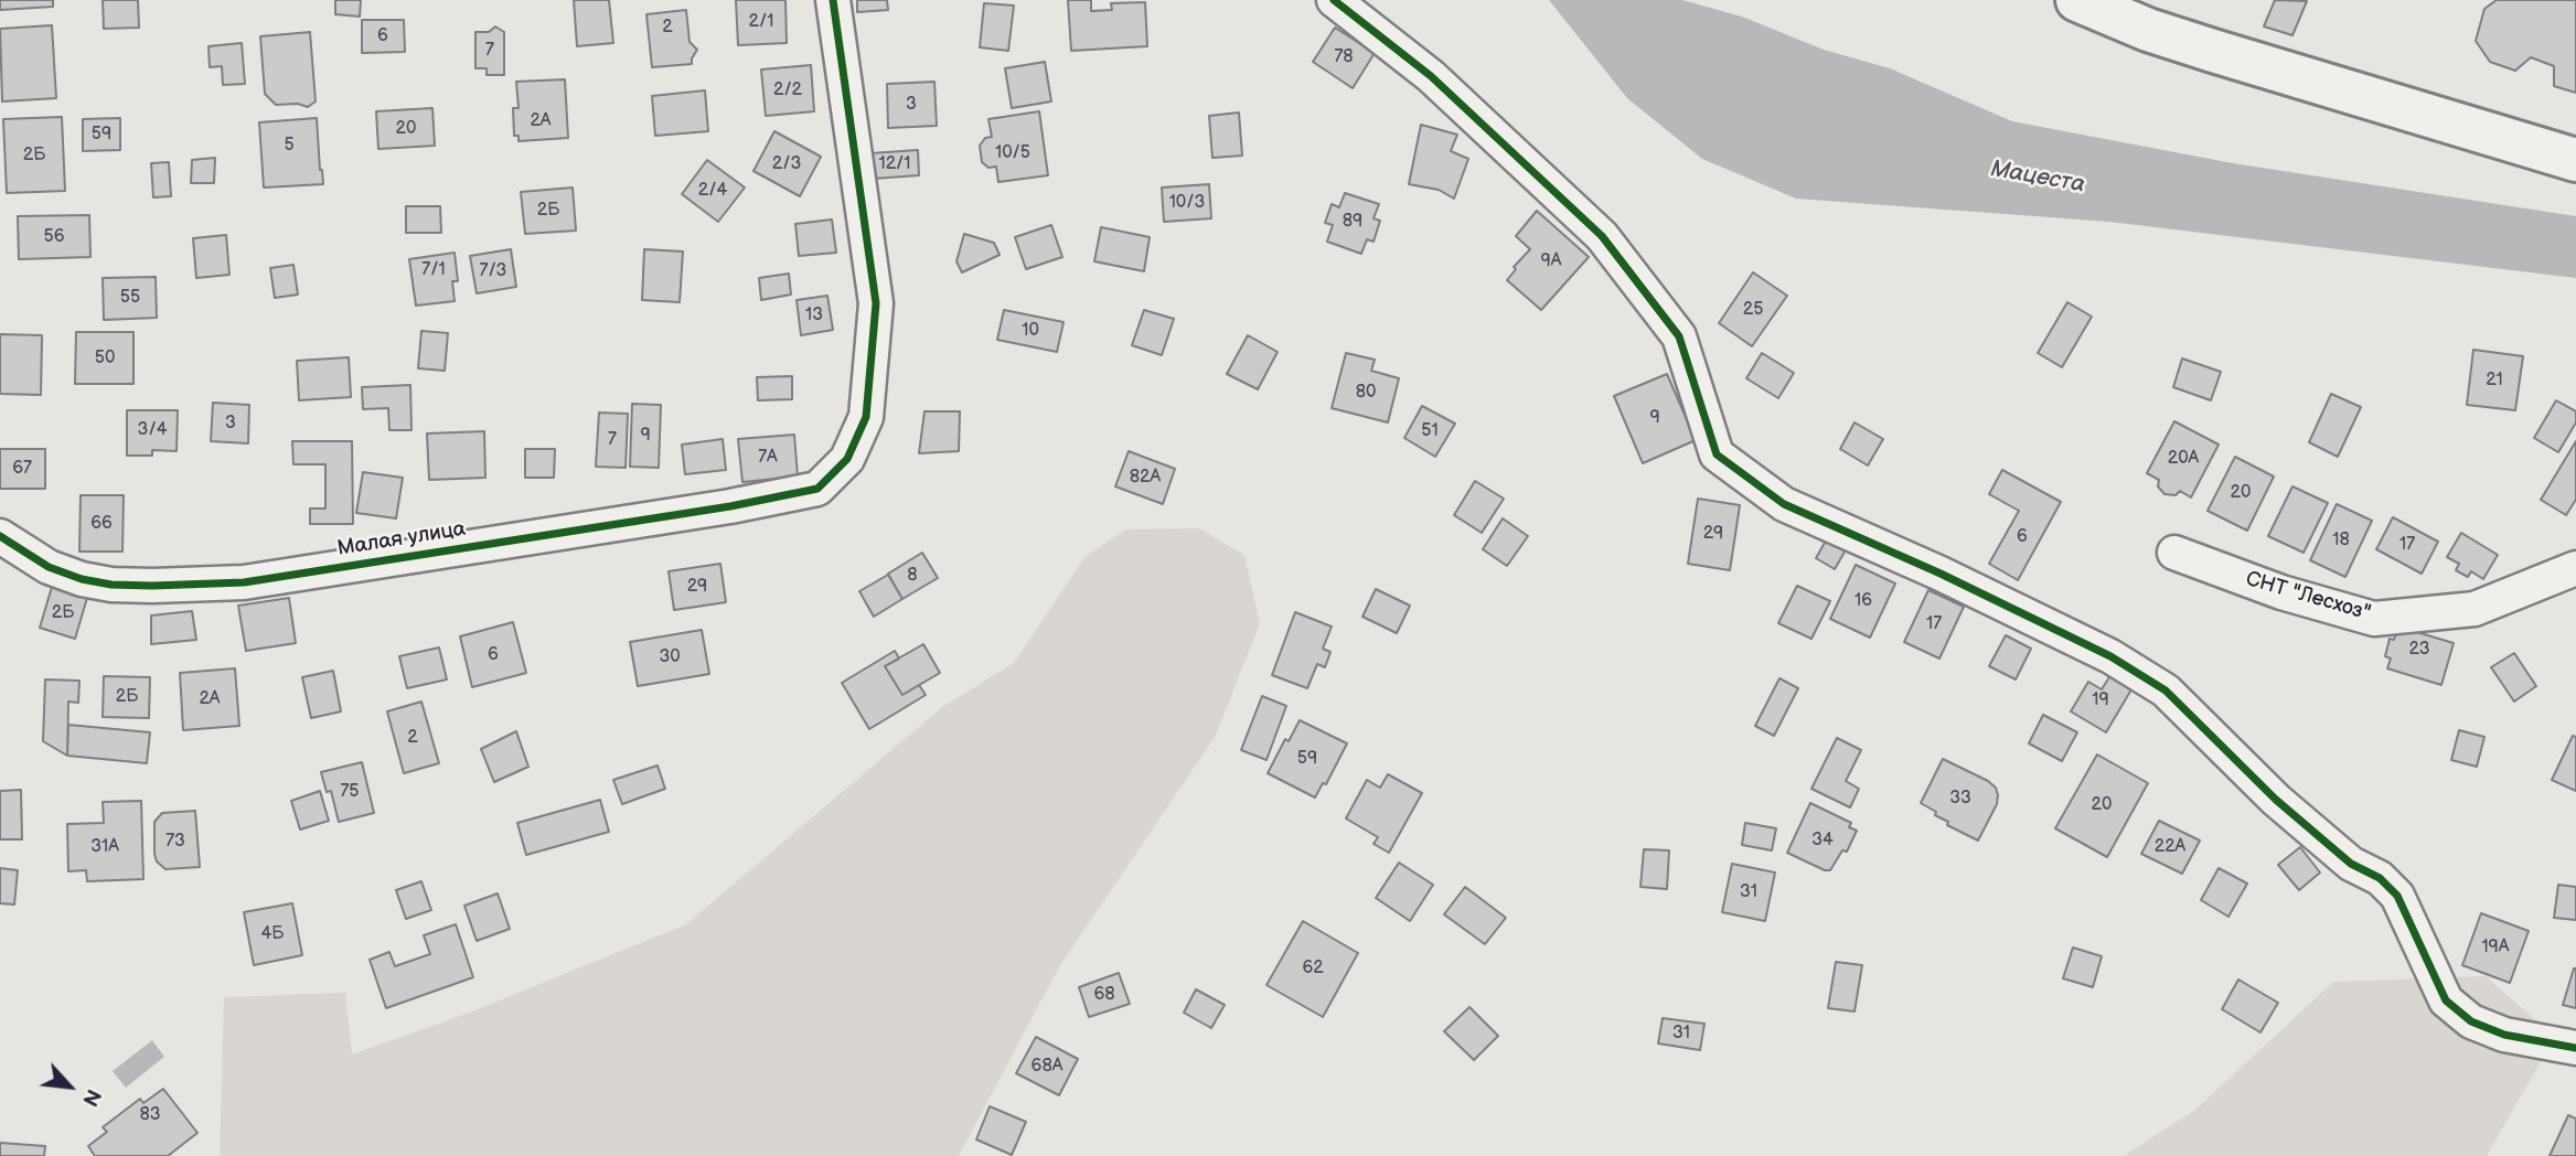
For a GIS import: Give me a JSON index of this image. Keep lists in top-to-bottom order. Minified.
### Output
{"streets":{"street":["Малая улица","СНТ \"Лесхоз\""]},"water":["Мацеста"],"house_numbers":["2/1","2","6","7","78","2/2","3","2А","20","59","5","10/5","2Б","2/3","12/1","2/4","10/3","2Б","89","56","9А","7/1","7/3","55","25","13","10","50","21","80","9","3","3/4","51","9","7","7А","20А","67","82А","20","66","29","6","18","17","8","29","16","2Б","17","23","6","30","2Б","2А","19","2","59","75","33","20","34","73","31А","22А","31","4Б","19А","62","68","31","68А","83"],"north":"bottom right"}
